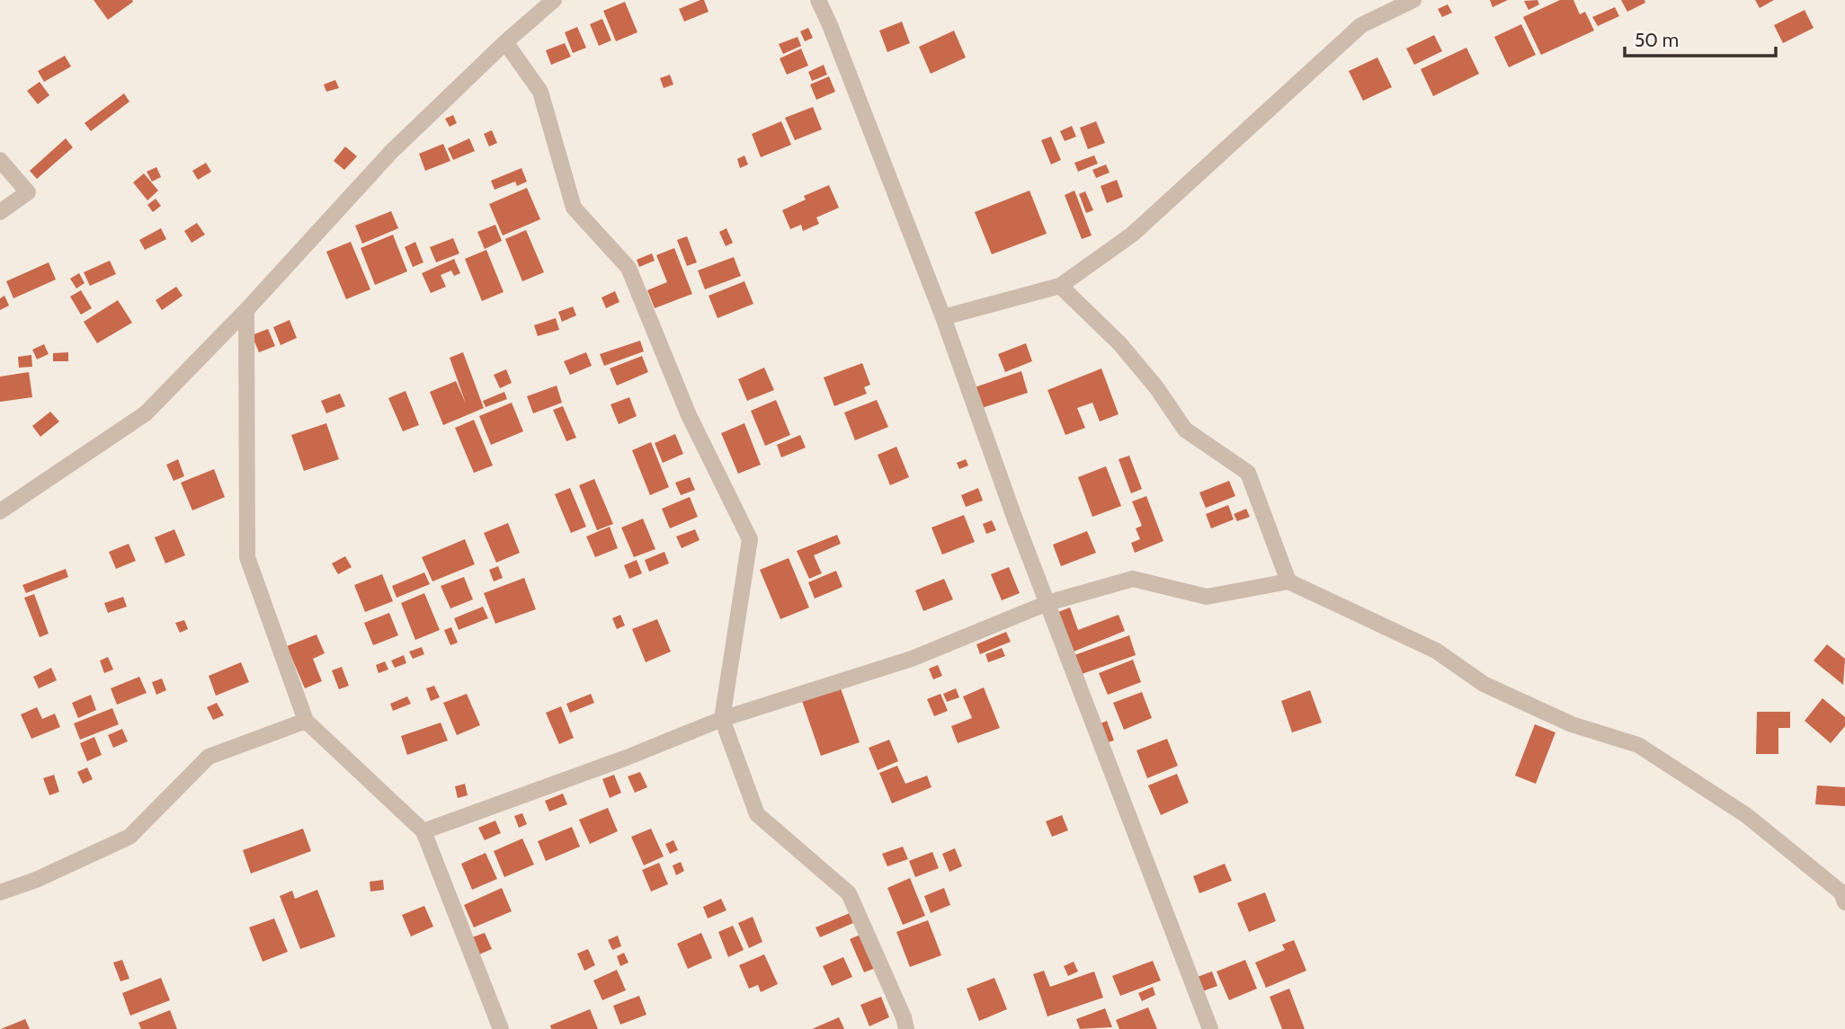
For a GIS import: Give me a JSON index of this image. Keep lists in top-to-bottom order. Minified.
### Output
{"scale_bar":"50 m"}
